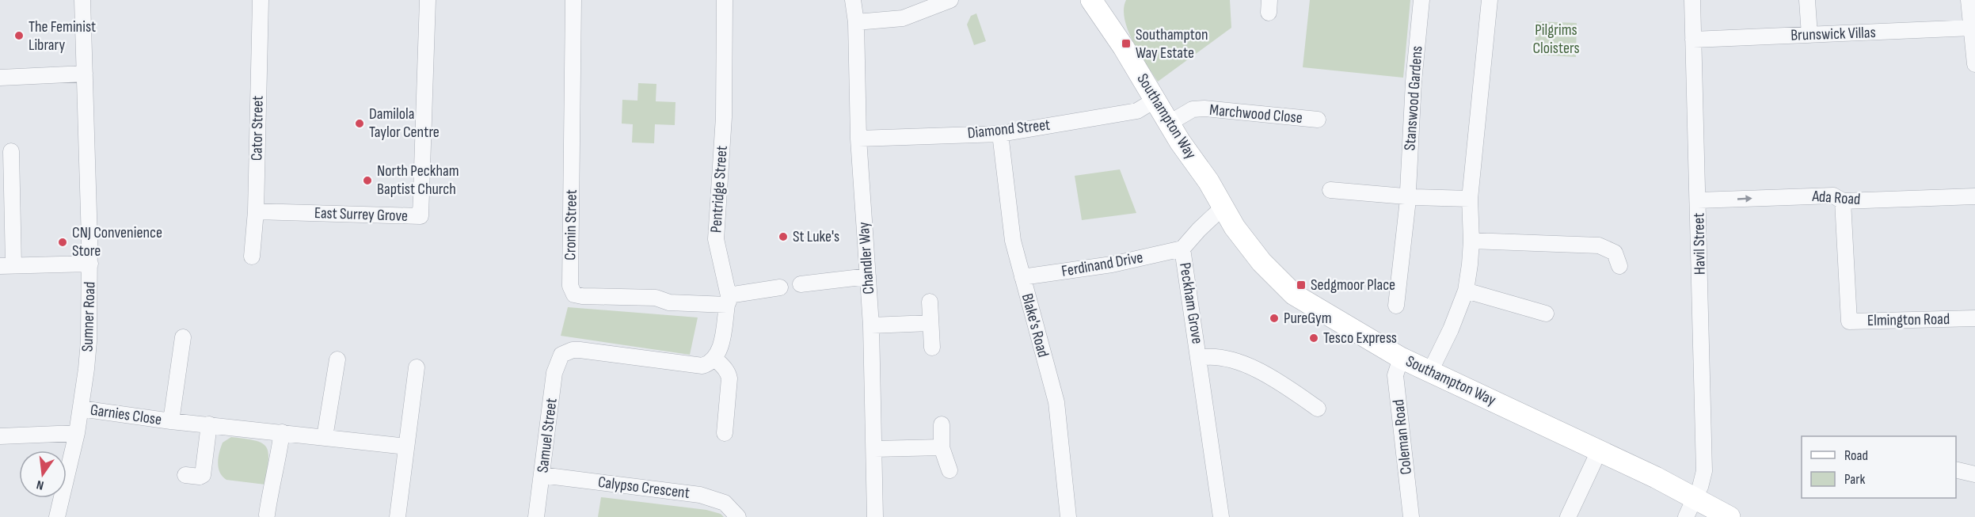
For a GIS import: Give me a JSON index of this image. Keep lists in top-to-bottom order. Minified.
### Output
{"streets":{"main road":["Southampton Way"],"street":["Brunswick Villas","Stanswood Gardens","Marchwood Close","Cator Street","Diamond Street","Pentridge Street","Ada Road","East Surrey Grove","Cronin Street","Havil Street","Chandler Way","Ferdinand Drive","Peckham Grove","Sumner Road","Elmington Road","Blake's Road","Garnies Close","Samuel Street","Coleman Road","Calypso Crescent"]},"crossings":[["Brunswick Villas","Havil Street"],["Marchwood Close","Southampton Way"],["Southampton Way","Diamond Street"],["Southampton Way","Havil Street"],["Southampton Way","Peckham Grove"],["Southampton Way","Coleman Road"],["Cator Street","East Surrey Grove"],["Diamond Street","Chandler Way"],["Diamond Street","Blake's Road"],["Pentridge Street","Cronin Street"],["Pentridge Street","Samuel Street"],["Ada Road","Havil Street"],["Ada Road","Elmington Road"],["Ferdinand Drive","Peckham Grove"],["Ferdinand Drive","Blake's Road"],["Sumner Road","Garnies Close"],["Samuel Street","Calypso Crescent"]],"one_way":["Ada Road"],"parks":["Pilgrims Cloisters"],"places":{"other":["The Feminist Library","Damilola Taylor Centre","North Peckham Baptist Church","St Luke's","CNJ Convenience Store","PureGym","Tesco Express"],"transit":["Southampton Way Estate","Sedgmoor Place"]},"legend":["Road","Park"],"north":"bottom"}
